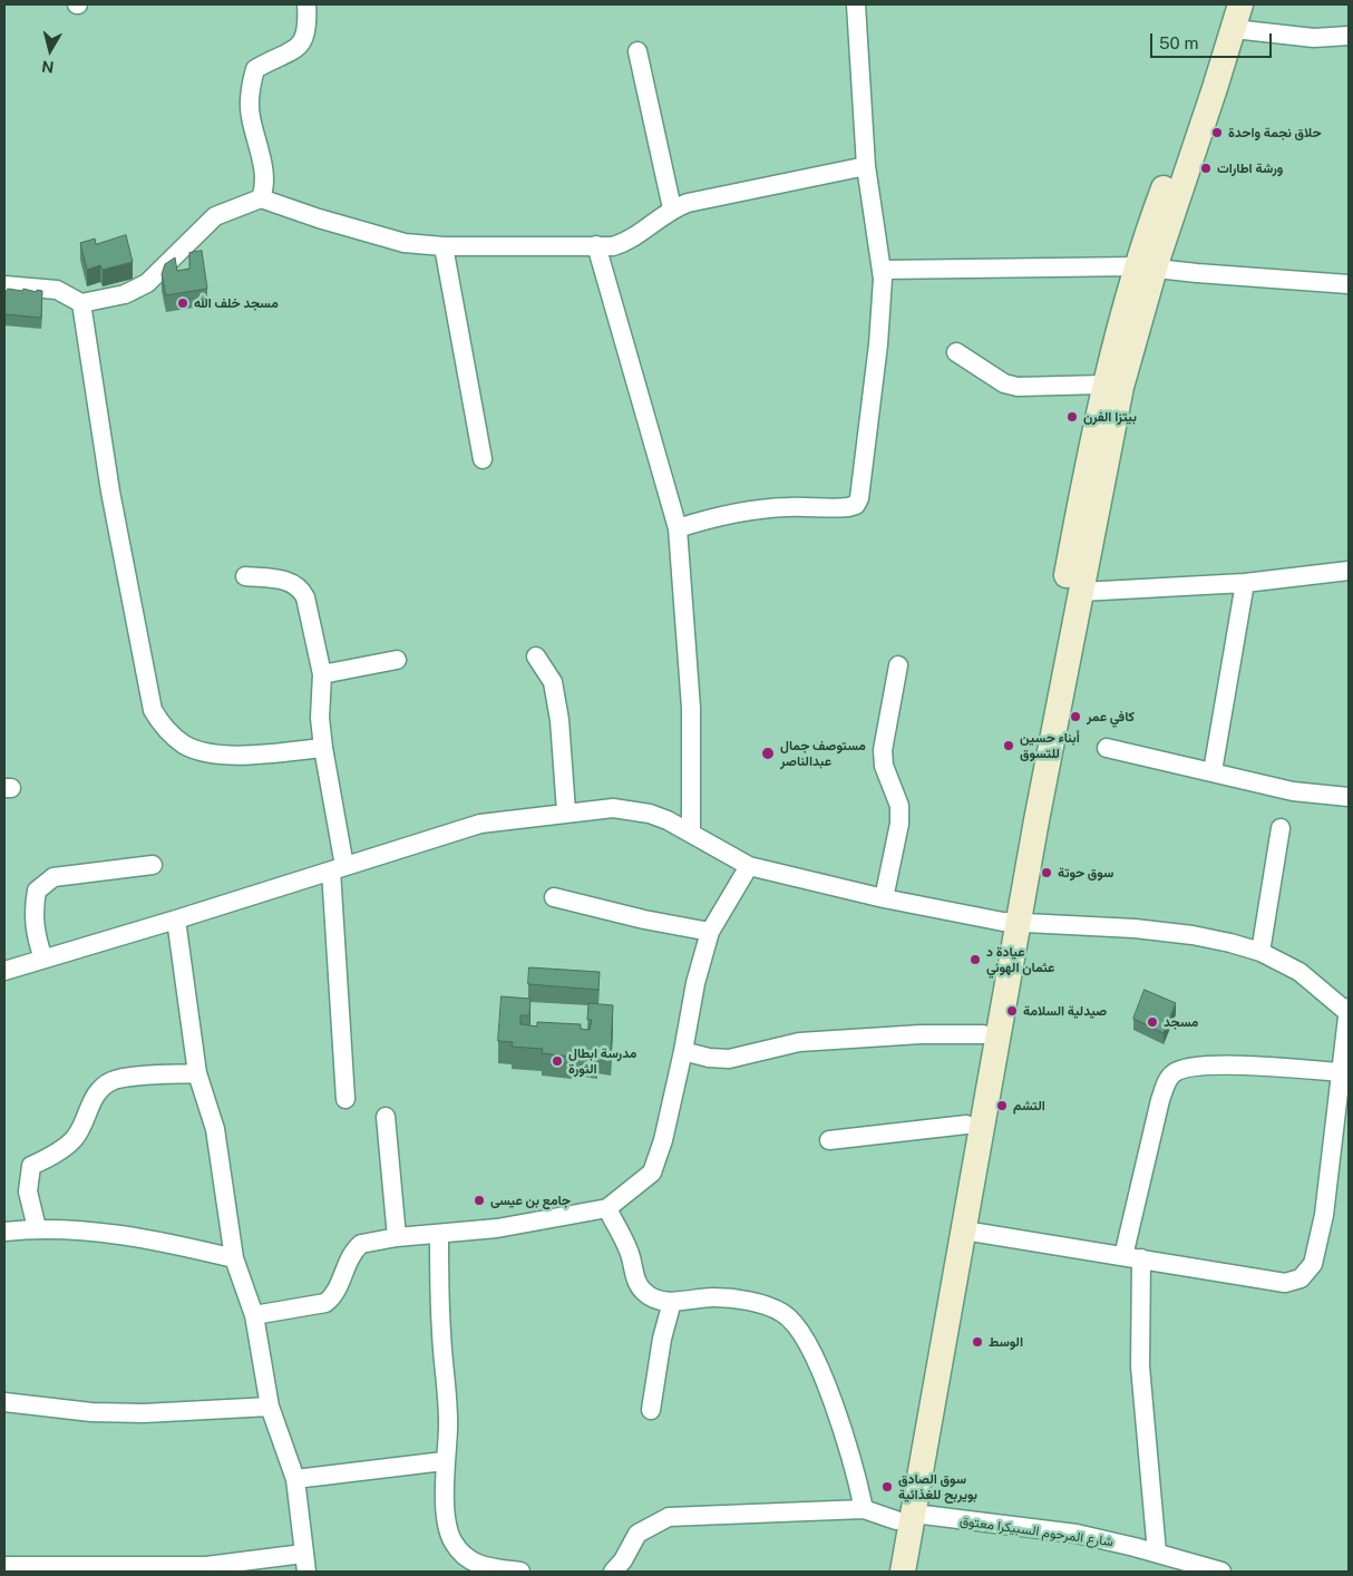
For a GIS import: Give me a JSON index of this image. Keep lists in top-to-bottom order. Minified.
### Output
{"streets":{"street":["شارع المرحوم السبيكرا معتوق"]},"places":["حلاق نجمة واحدة","ورشة اطارات","مسجد خلف الله","بيتزا الفرن","كافي عمر","أبناء حسين للتسوق","مستوصف جمال عبدالناصر","سوق حوتة","عيادة د عثمان الهوني","صيدلية السلامة","مسجد","مدرسة ابطال الثورة","التشم","جامع بن عيسى","الوسط","سوق الصادق بويربح للغذائية"],"scale_bar":"50 m","north":"bottom"}
